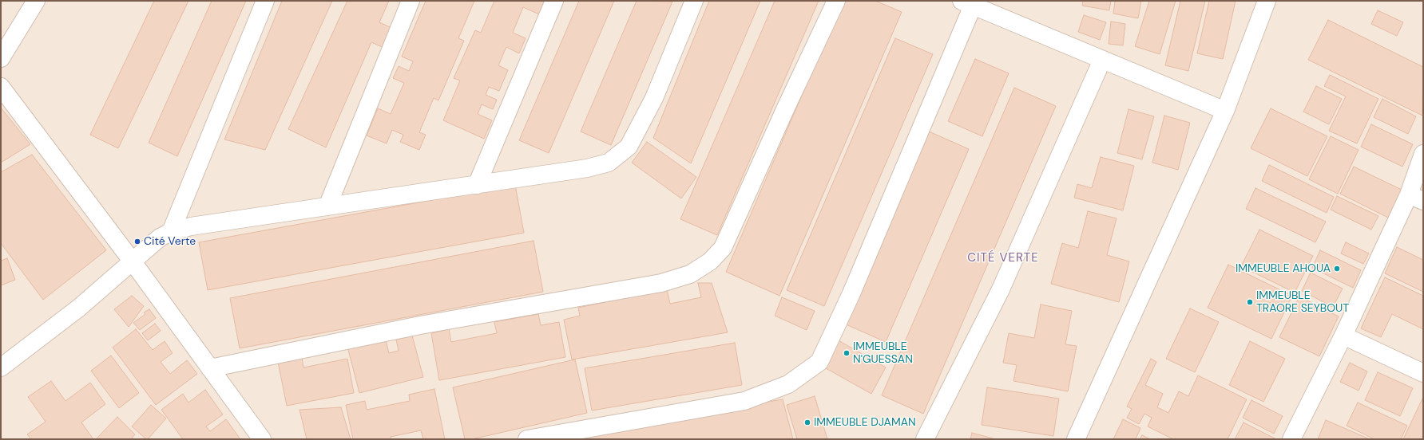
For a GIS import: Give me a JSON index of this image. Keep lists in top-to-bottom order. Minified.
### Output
{"districts":["CITÉ VERTE"],"places":["Cité Verte","IMMEUBLE AHOUA","IMMEUBLE TRAORE SEYBOUT","IMMEUBLE N'GUESSAN","IMMEUBLE DJAMAN"]}
